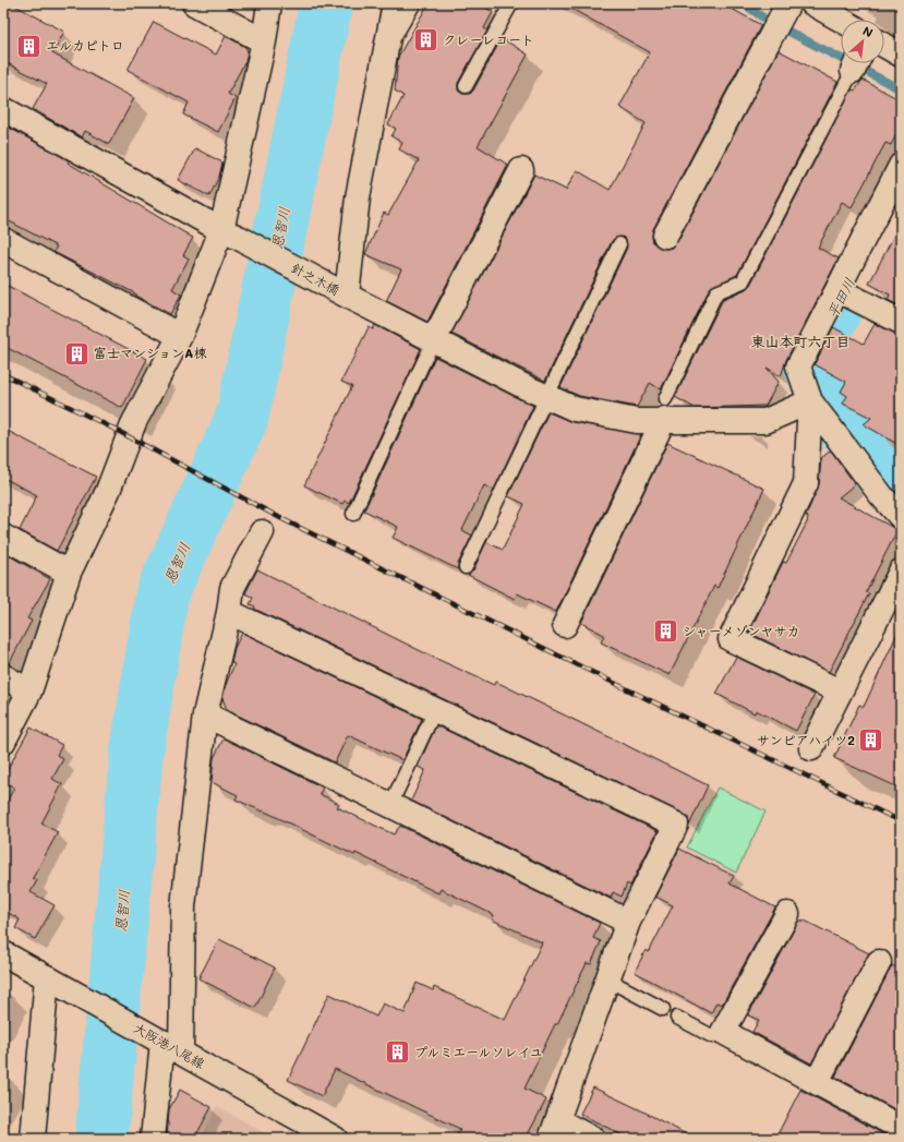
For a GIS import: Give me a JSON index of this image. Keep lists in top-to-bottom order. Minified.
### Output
{"streets":{"street":["針之木橋","大阪港八尾線"]},"districts":["東山本町六丁目"],"water":["恩智川","平田川"],"places":{"building":["クレーレコート","エルカピトロ","富士マンションA棟","シャーメゾンヤサカ","サンピアハイツ2","プルミエールソレイユ"]},"north":"top right"}
